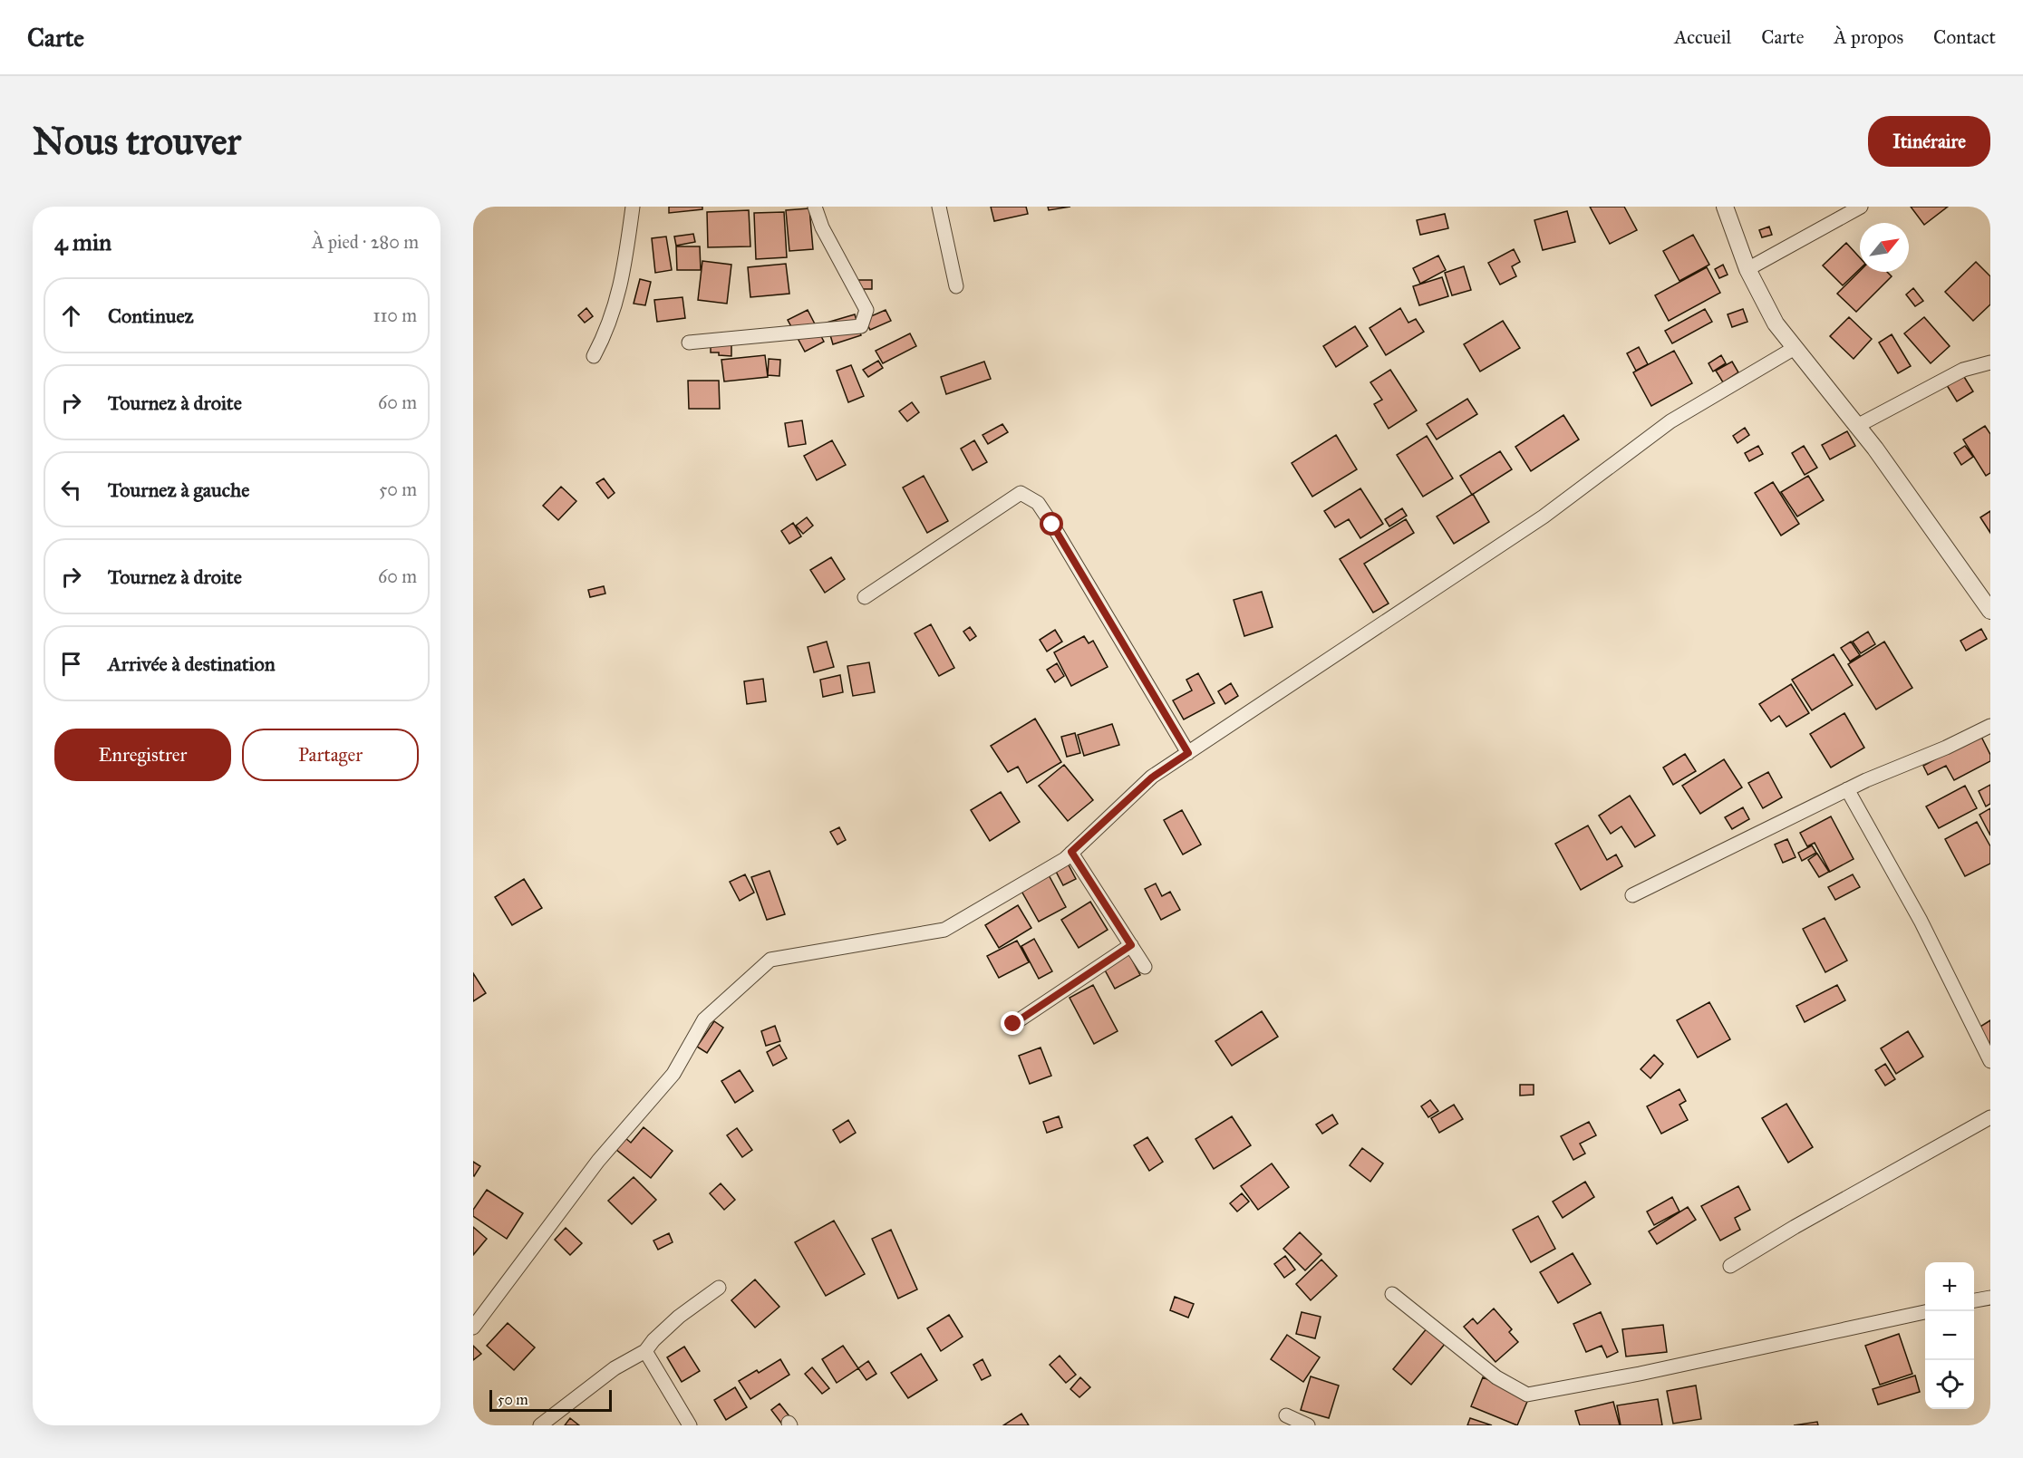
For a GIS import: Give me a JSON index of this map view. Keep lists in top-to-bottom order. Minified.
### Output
{"scale_bar":"50 m","north":"top right","page":{"header":"Carte","nav":["Accueil","Carte","À propos","Contact"],"buttons":["Itinéraire",["Enregistrer","Partager"]],"title":"Nous trouver","heading":["4 min","À pied · 280 m"],"list":[["Continuez","110 m"],["Tournez à droite","60 m"],["Tournez à gauche","50 m"],["Tournez à droite","60 m"],"Arrivée à destination"],"map_buttons":["+","−"],"scale":"50 m"}}
